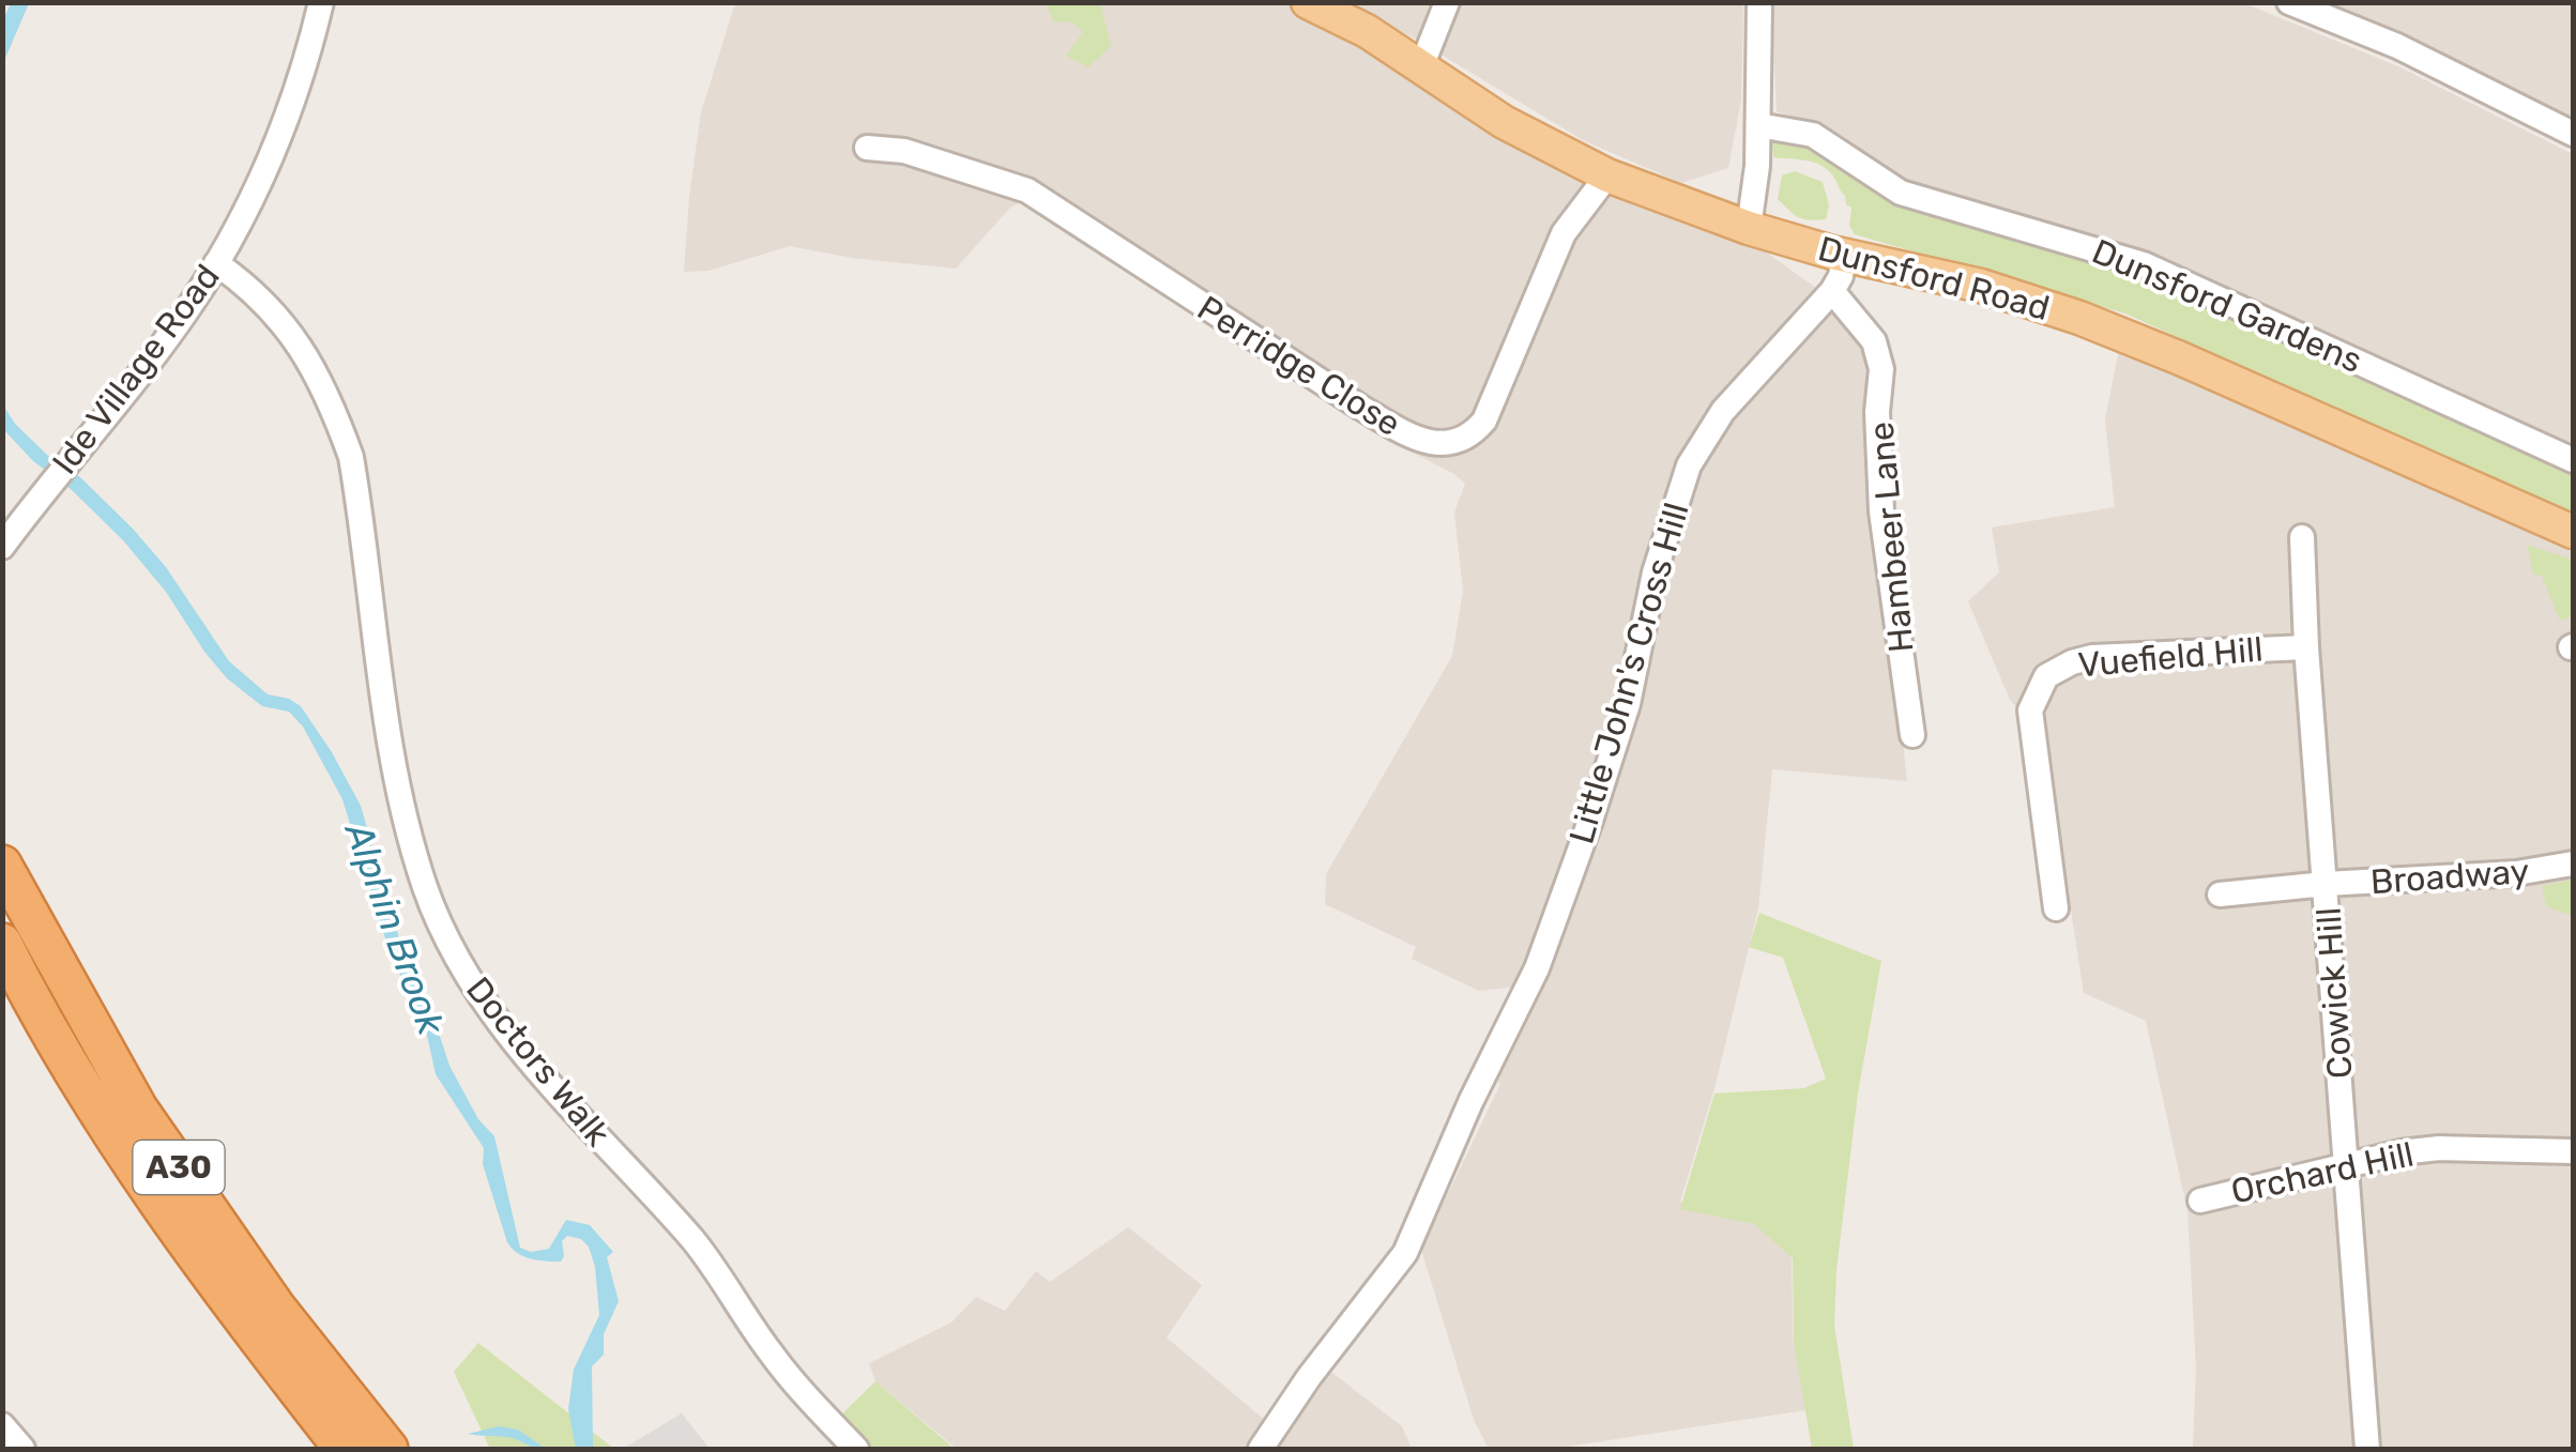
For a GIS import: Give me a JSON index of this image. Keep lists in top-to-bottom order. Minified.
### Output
{"streets":{"highway":["A30"],"main road":["Dunsford Road"],"street":["Dunsford Gardens","Perridge Close","Ide Village Road","Hambeer Lane","Vuefield Hill","Little John's Cross Hill","Broadway","Cowick Hill","Doctors Walk","Orchard Hill"]},"crossings":[["Dunsford Road","Perridge Close"],["Dunsford Road","Little John's Cross Hill"],["Ide Village Road","Doctors Walk"],["Hambeer Lane","Little John's Cross Hill"],["Vuefield Hill","Cowick Hill"],["Broadway","Cowick Hill"],["Cowick Hill","Orchard Hill"]],"water":["Alphin Brook"]}
